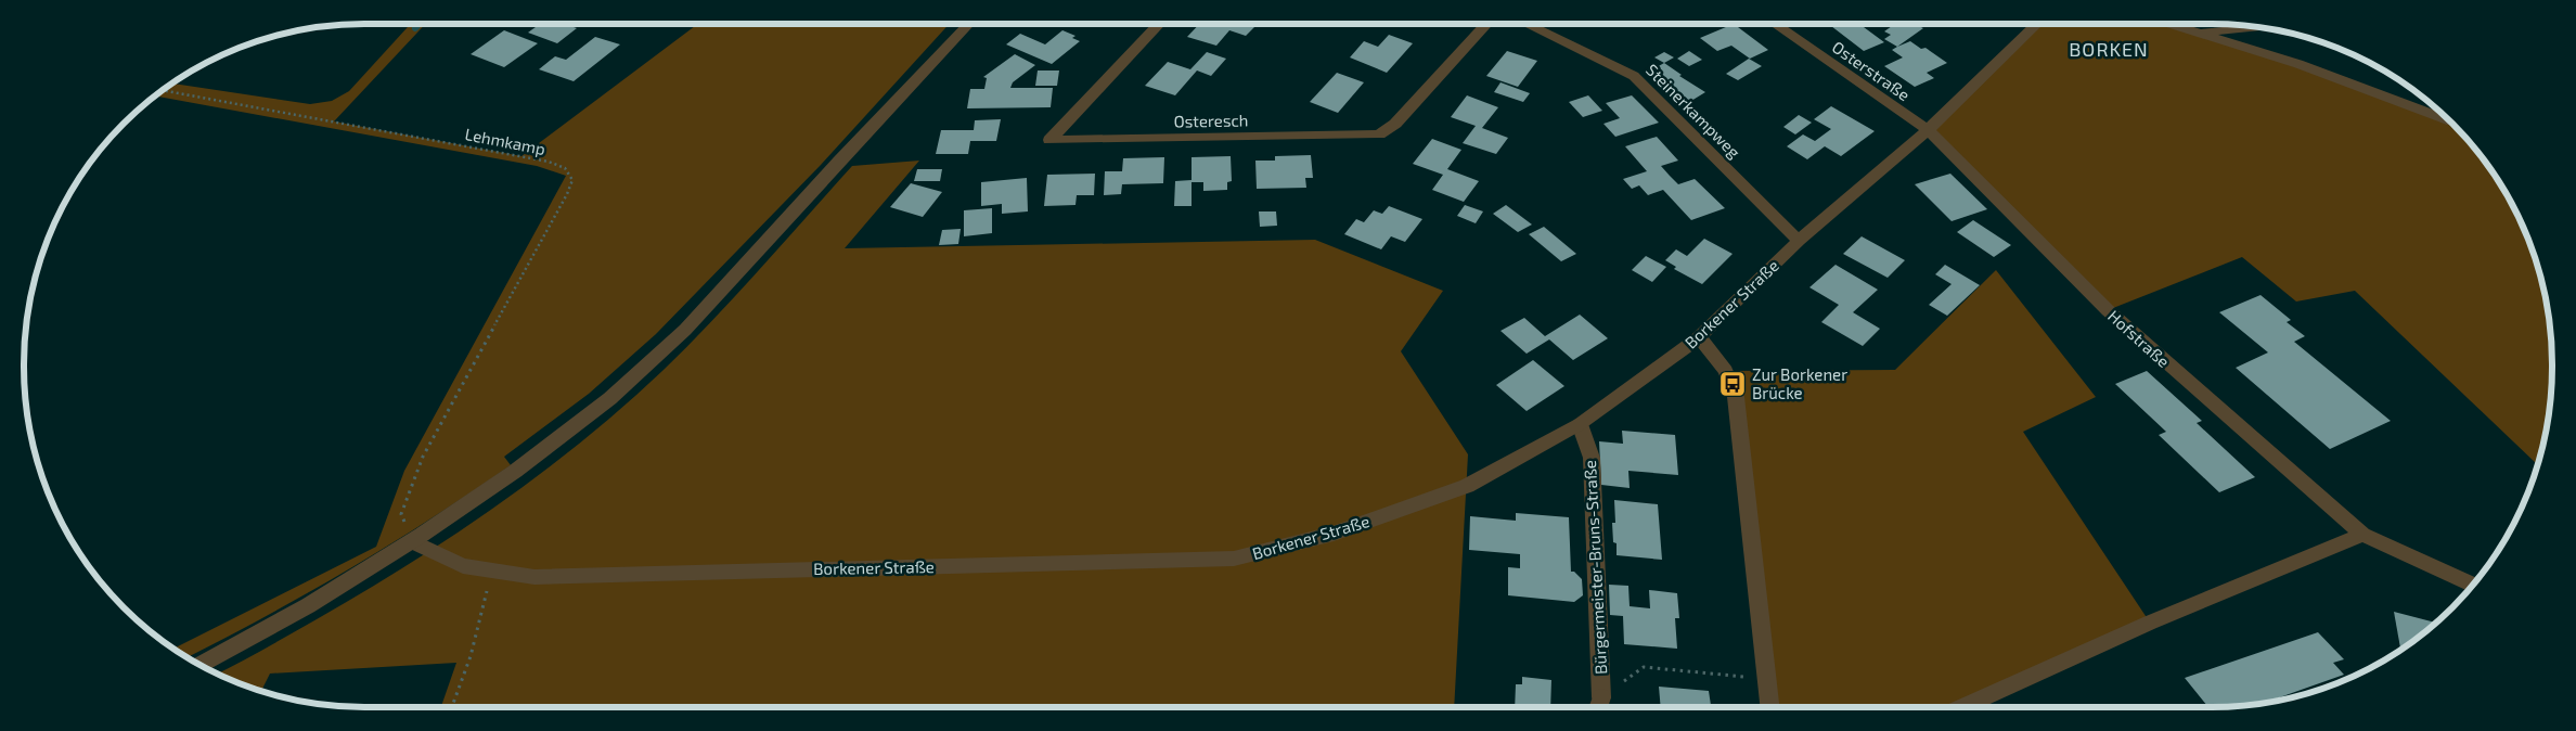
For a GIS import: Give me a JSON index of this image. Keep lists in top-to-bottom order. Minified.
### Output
{"streets":{"street":["Osterstraße","Steinerkampweg","Osteresch","Borkener Straße","Hofstraße","Bürgermeister-Bruns-Straße"],"path":["Lehmkamp"]},"crossings":[["Osterstraße","Borkener Straße"],["Osterstraße","Hofstraße"],["Steinerkampweg","Borkener Straße"],["Lehmkamp","Borkener Straße"],["Borkener Straße","Hofstraße"],["Borkener Straße","Bürgermeister-Bruns-Straße"]],"districts":["BORKEN"],"places":{"bus stop":["Zur Borkener Brücke"]}}
